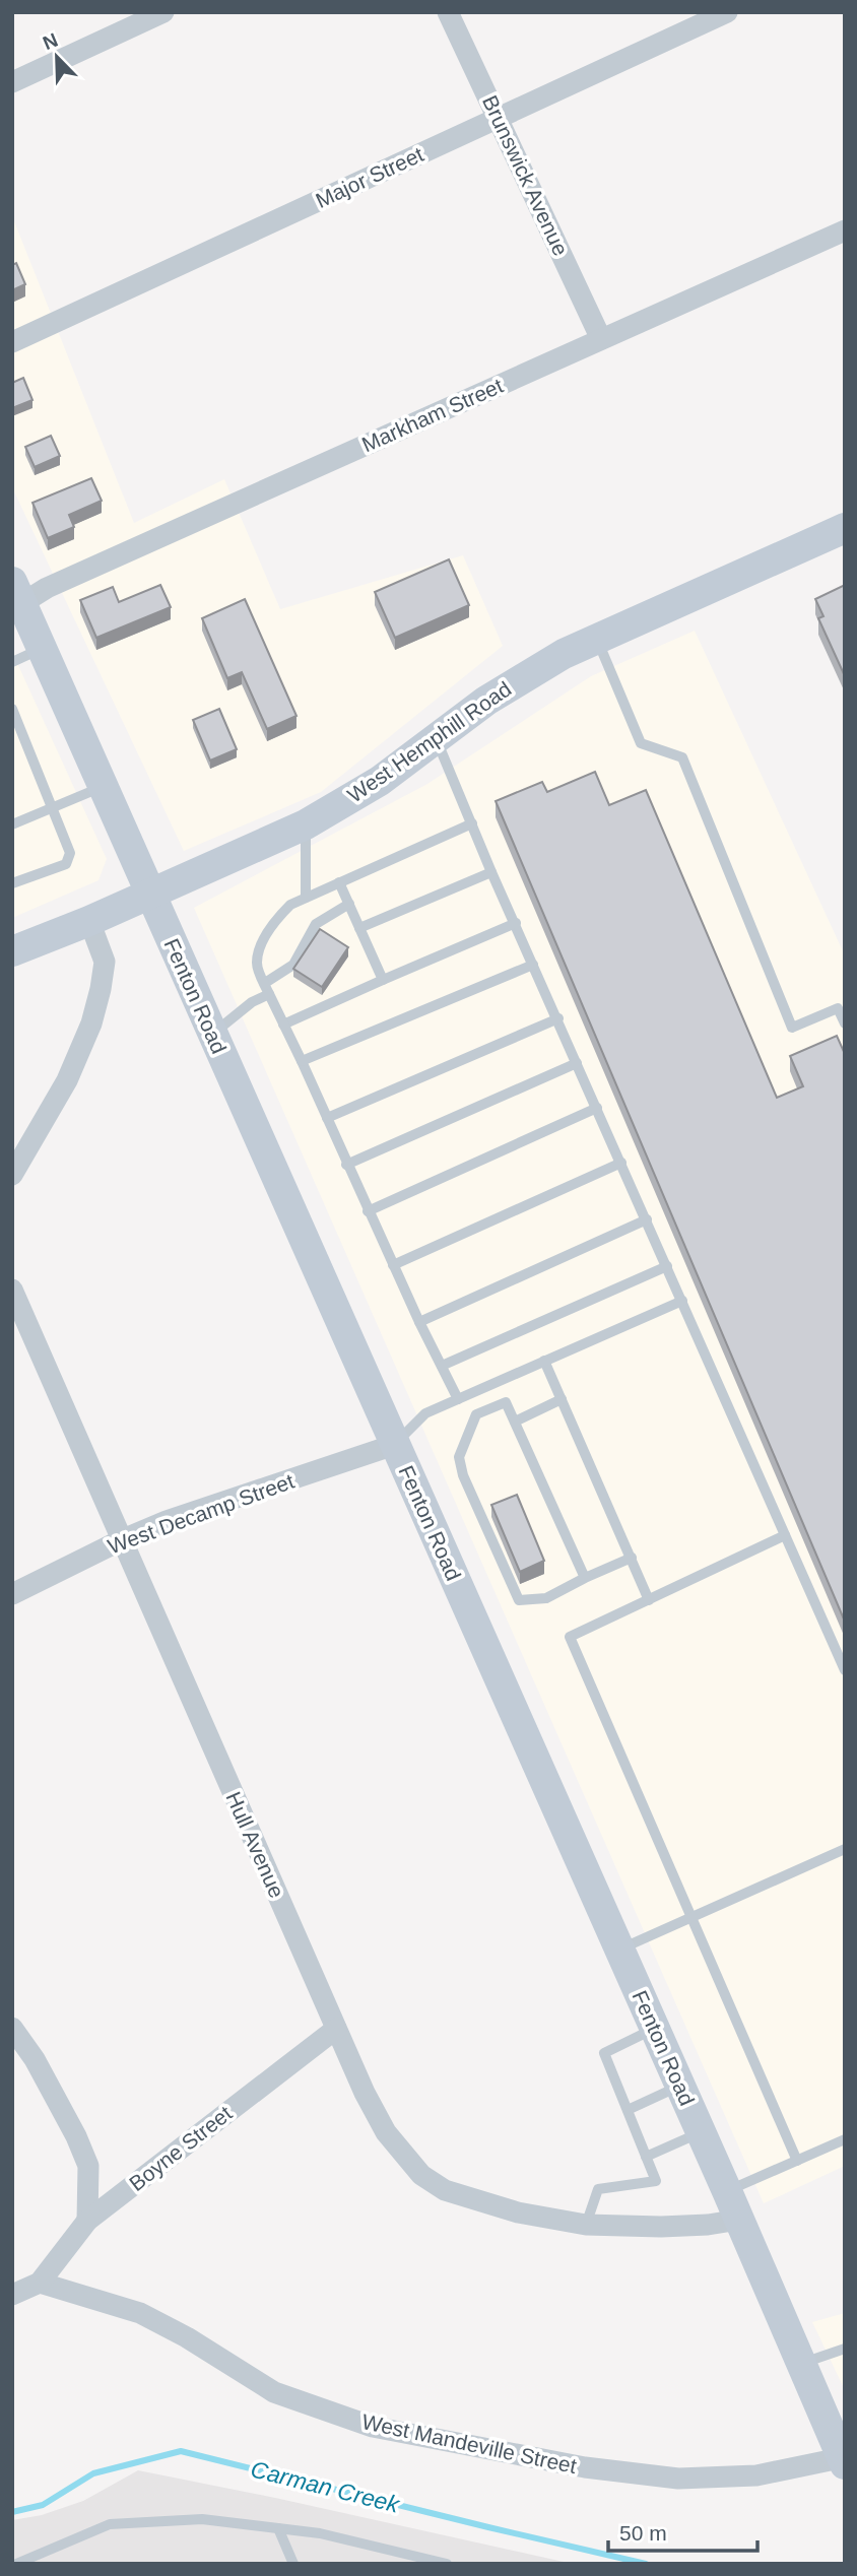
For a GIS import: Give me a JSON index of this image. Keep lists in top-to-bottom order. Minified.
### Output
{"streets":{"street":["Brunswick Avenue","Major Street","Markham Street","West Hemphill Road","Fenton Road","West Decamp Street","Hull Avenue","Boyne Street","West Mandeville Street"]},"crossings":[["Brunswick Avenue","Major Street"],["Brunswick Avenue","Markham Street"],["Markham Street","Fenton Road"],["West Hemphill Road","Fenton Road"],["Fenton Road","West Decamp Street"],["Fenton Road","Hull Avenue"],["Fenton Road","West Mandeville Street"],["West Decamp Street","Hull Avenue"],["Hull Avenue","Boyne Street"],["Boyne Street","West Mandeville Street"]],"water":["Carman Creek"],"scale_bar":"50 m","north":"top left"}
